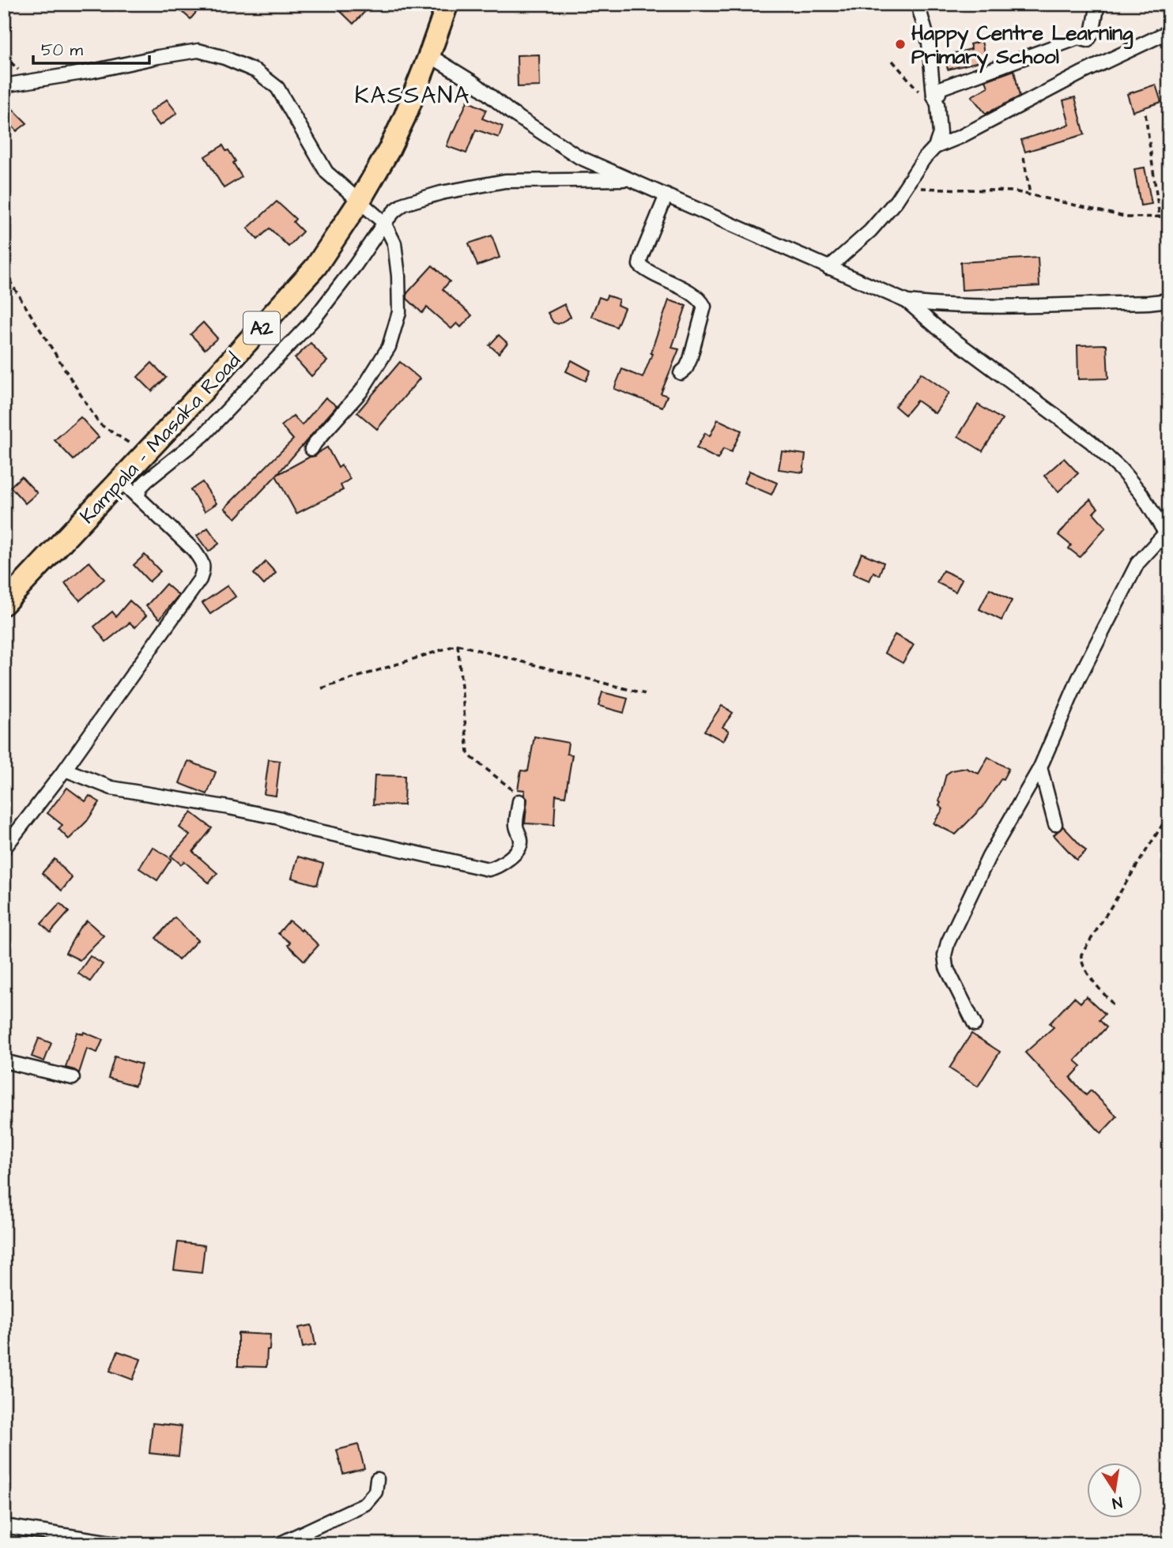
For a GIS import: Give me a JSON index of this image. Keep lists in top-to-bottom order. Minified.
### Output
{"streets":{"main road":["A2","Kampala - Masaka Road"]},"districts":["KASSANA"],"places":["Happy Centre Learning Primary School"],"scale_bar":"50 m","north":"bottom"}
